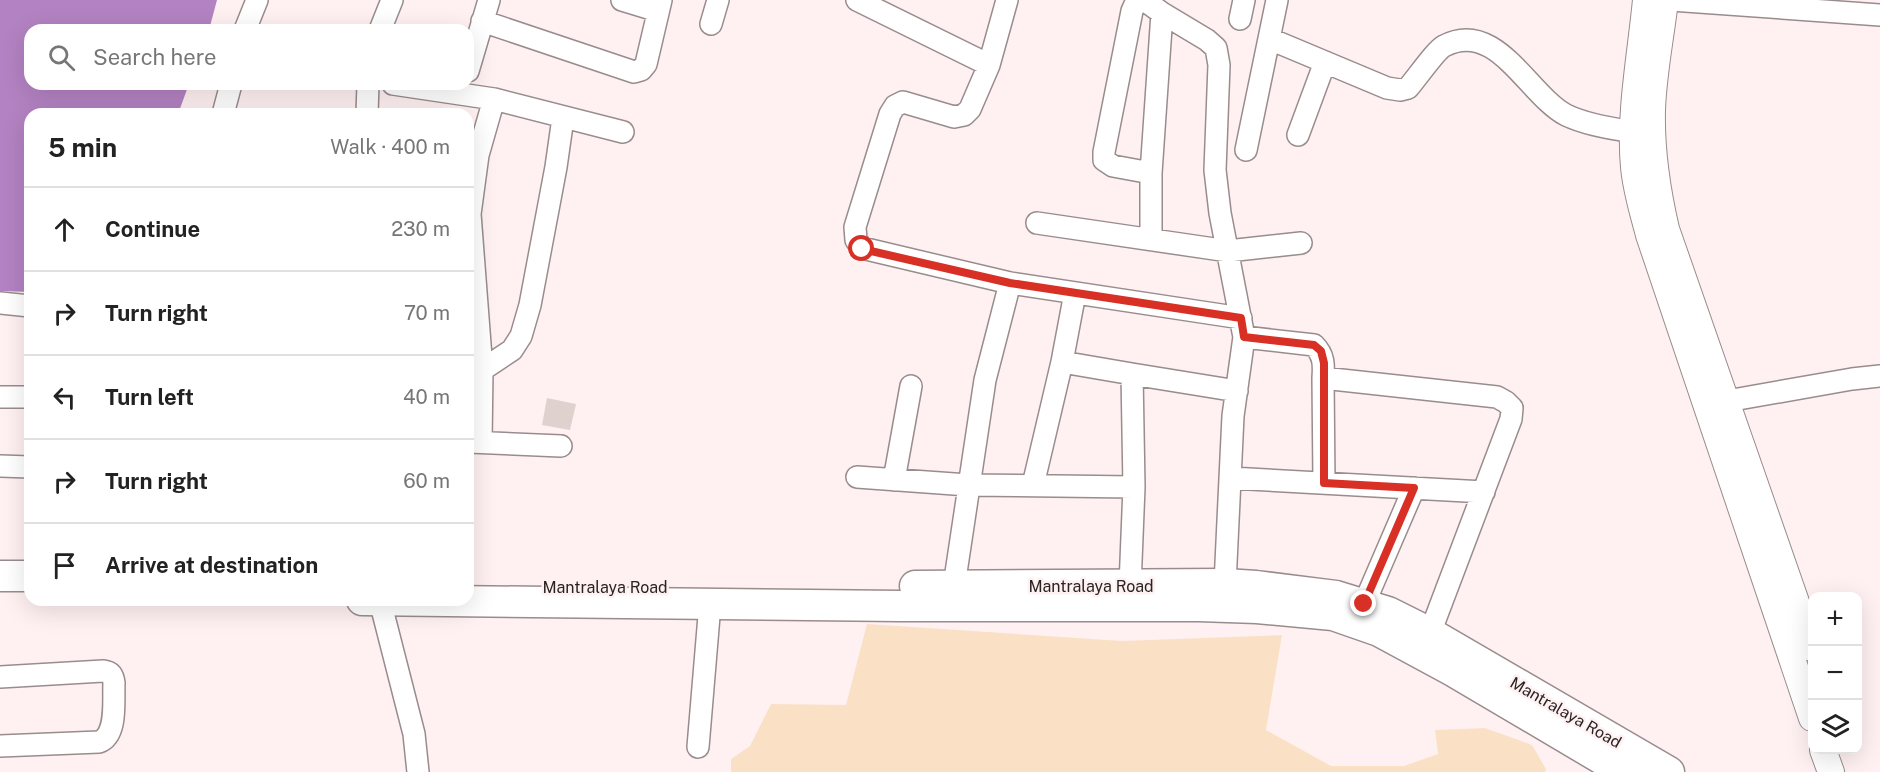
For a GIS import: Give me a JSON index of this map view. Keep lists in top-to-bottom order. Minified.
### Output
{"streets":{"highway":["Mantralaya Road"]},"page":{"search":"Search here","heading":["5 min","Walk · 400 m"],"list":[["Continue","230 m"],["Turn right","70 m"],["Turn left","40 m"],["Turn right","60 m"],"Arrive at destination"],"map_buttons":["+","−"]}}
